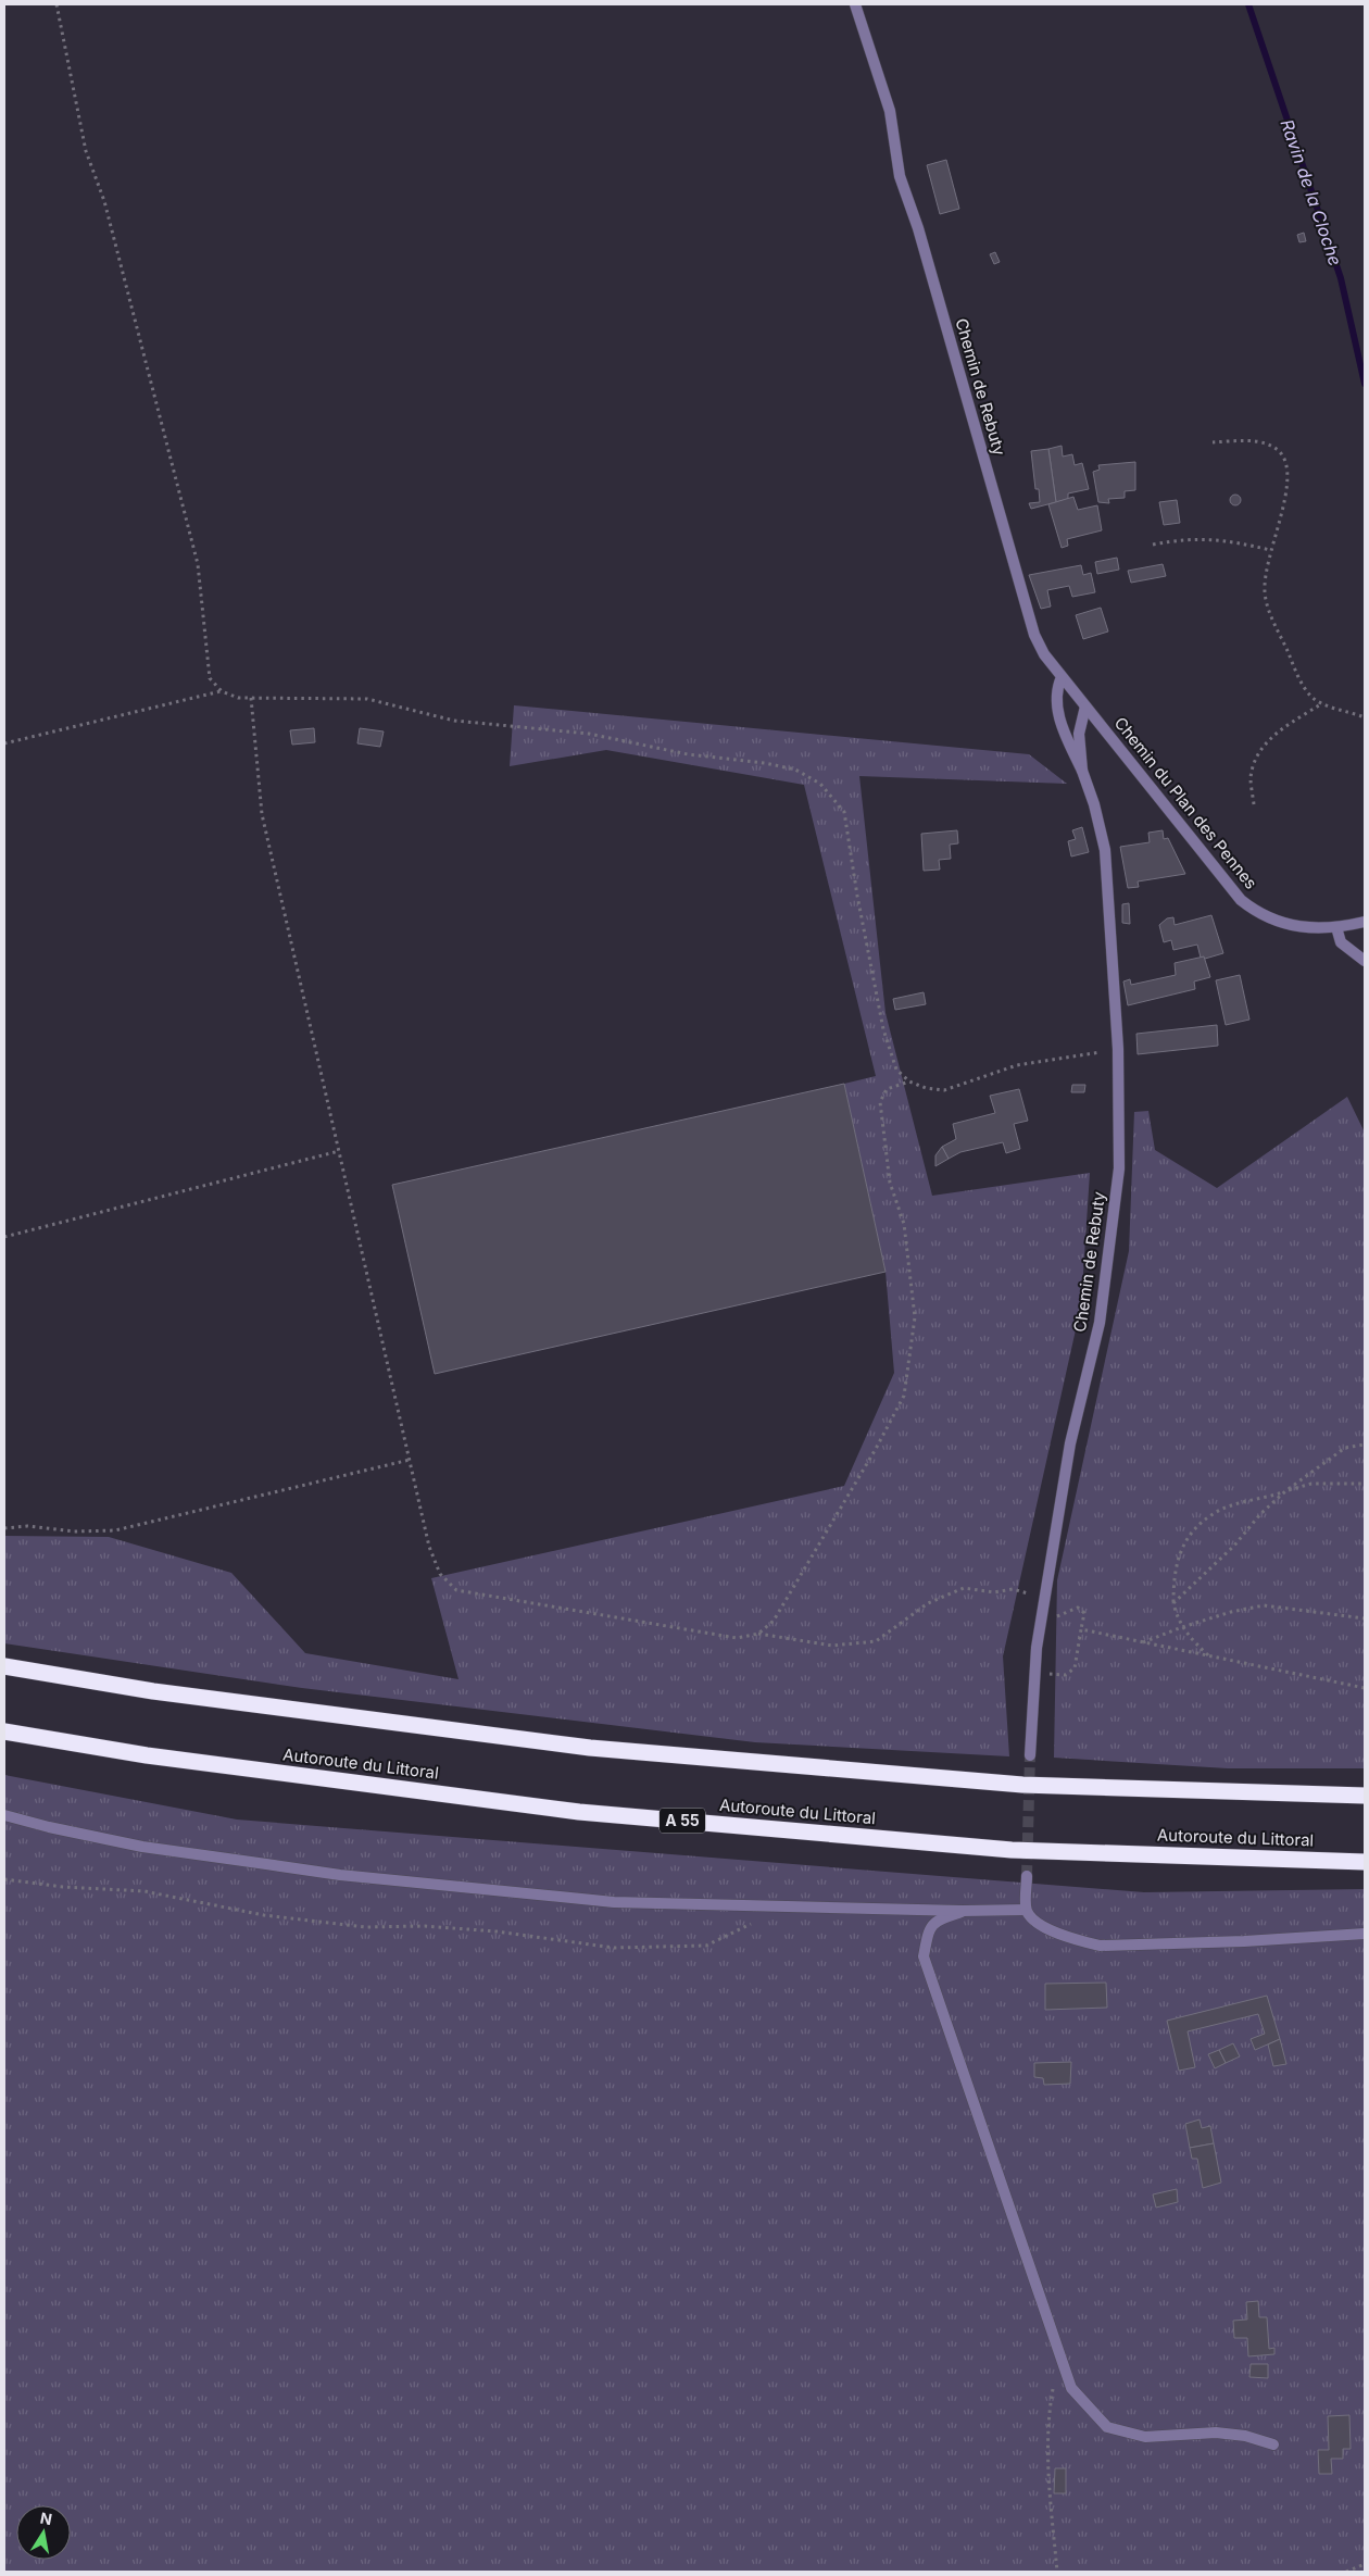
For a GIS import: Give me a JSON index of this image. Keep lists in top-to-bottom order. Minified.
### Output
{"streets":{"highway":["Autoroute du Littoral","A 55"],"street":["Chemin de Rebuty","Chemin du Plan des Pennes"]},"crossings":[["Chemin de Rebuty","Chemin du Plan des Pennes"]],"water":["Ravin de la Cloche"],"north":"top"}
